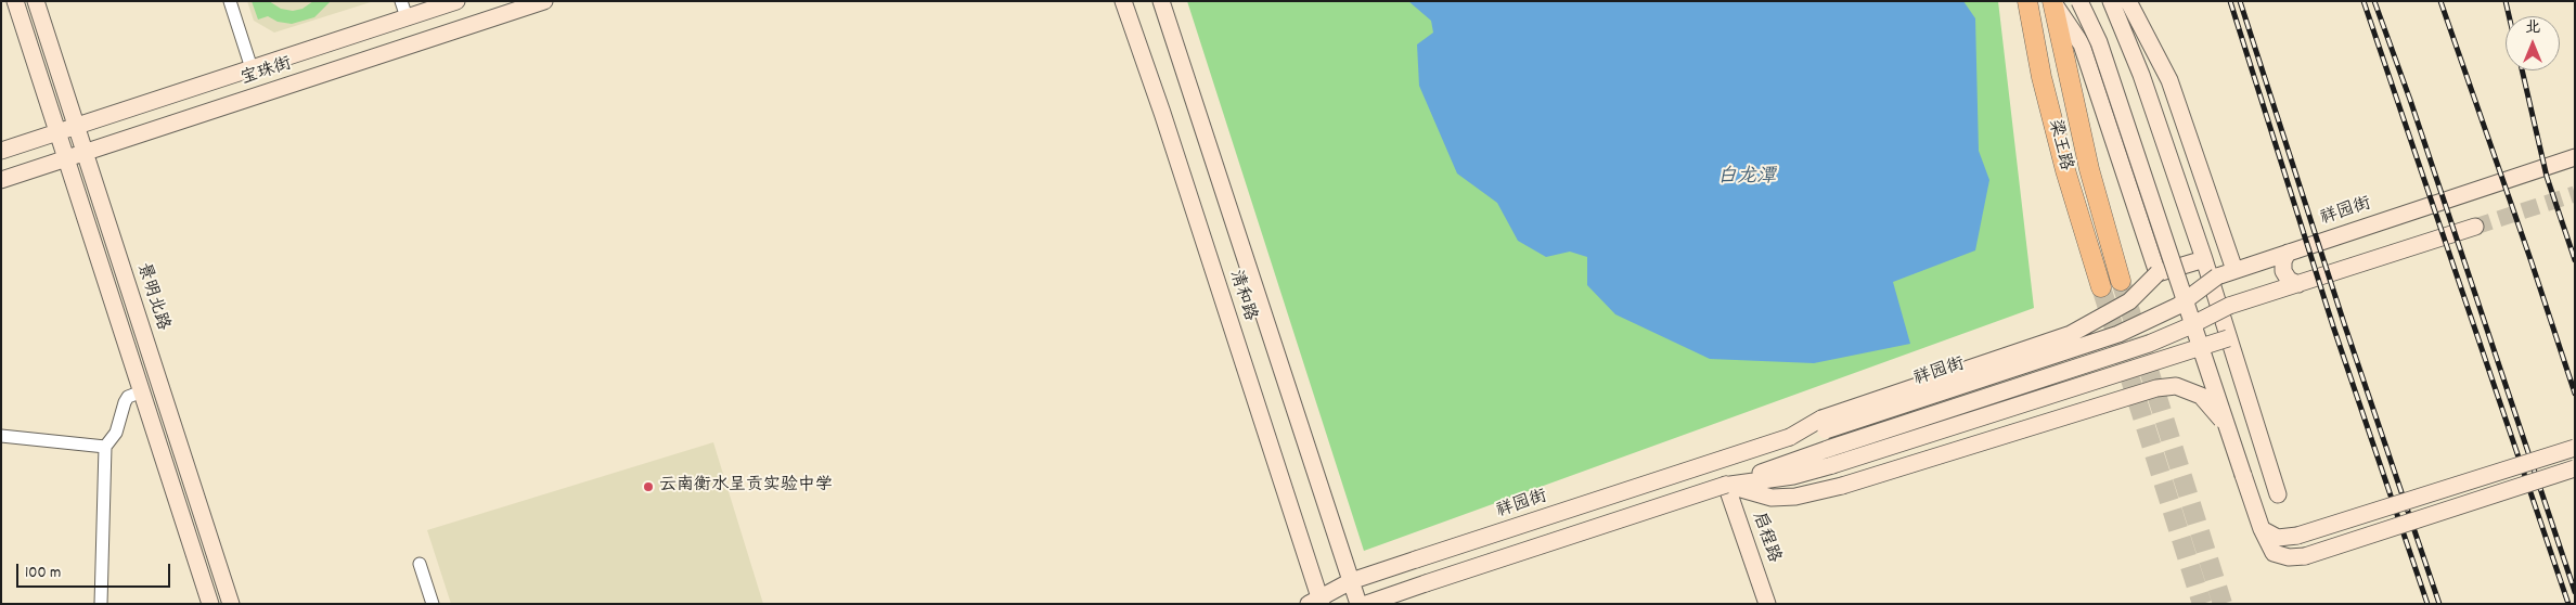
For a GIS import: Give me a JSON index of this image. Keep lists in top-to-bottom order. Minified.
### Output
{"streets":{"main road":["宝珠街","梁王路","祥园街","清和路","景明北路","启程路"]},"crossings":[["宝珠街","景明北路"],["祥园街","清和路"]],"water":["白龙潭"],"places":["云南衡水呈贡实验中学"],"scale_bar":"100 m","north":"top"}
